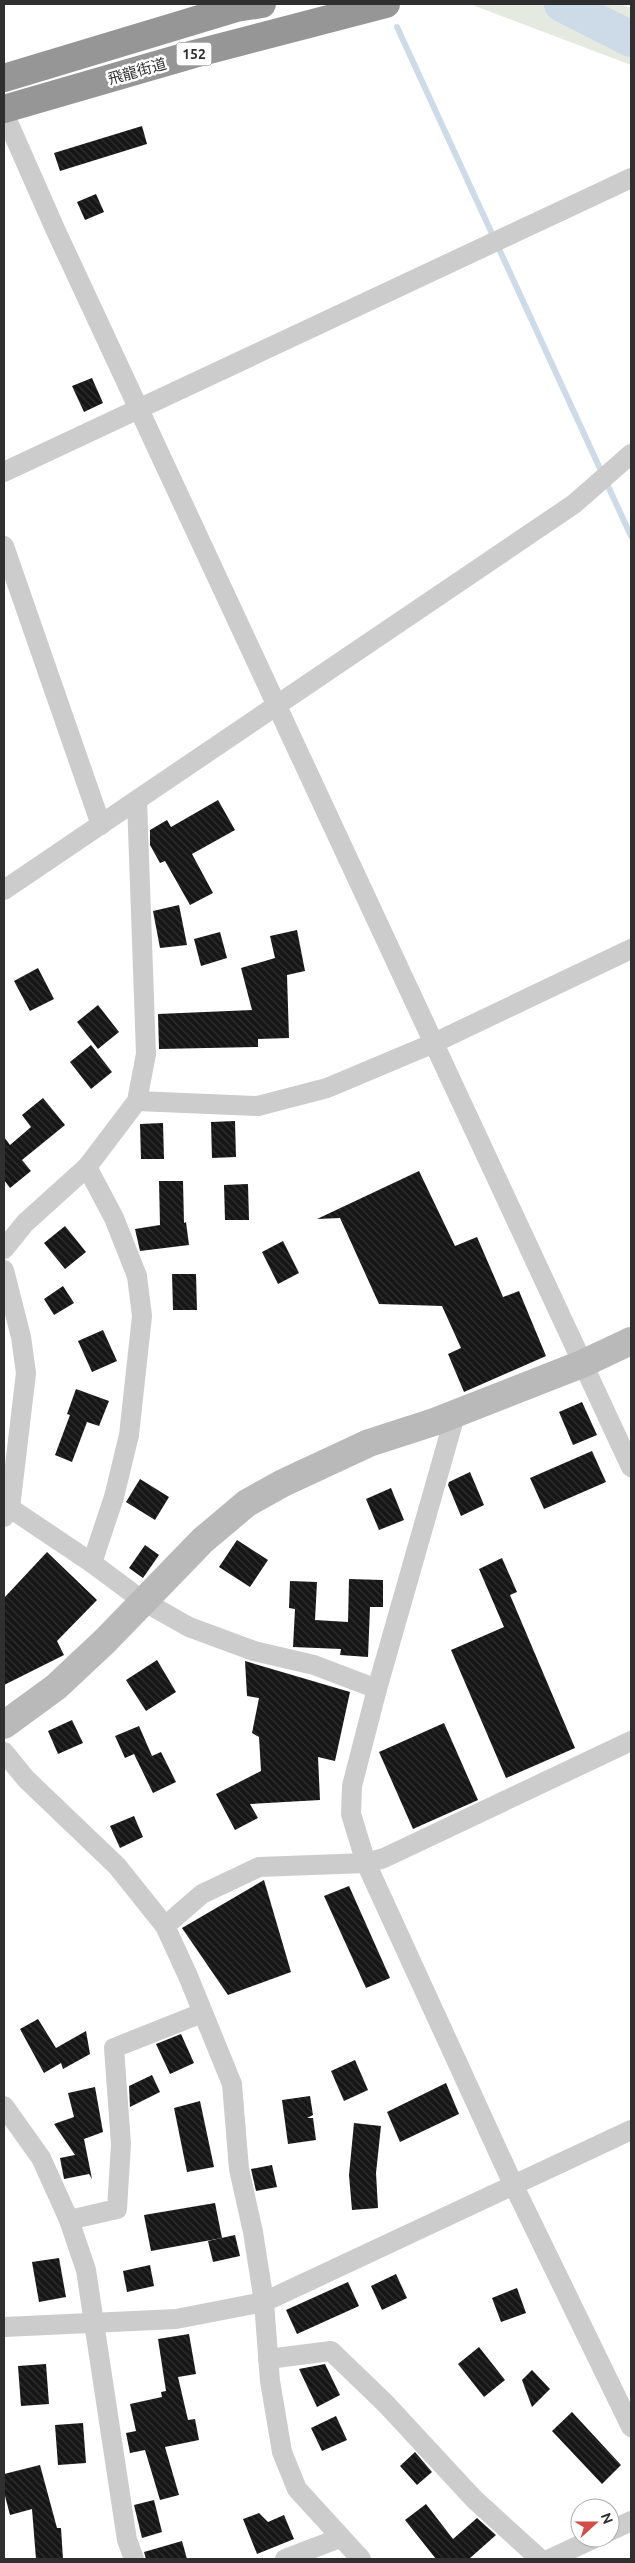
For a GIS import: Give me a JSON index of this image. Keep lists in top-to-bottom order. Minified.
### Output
{"streets":{"highway":["152","飛龍街道"]},"north":"right"}
